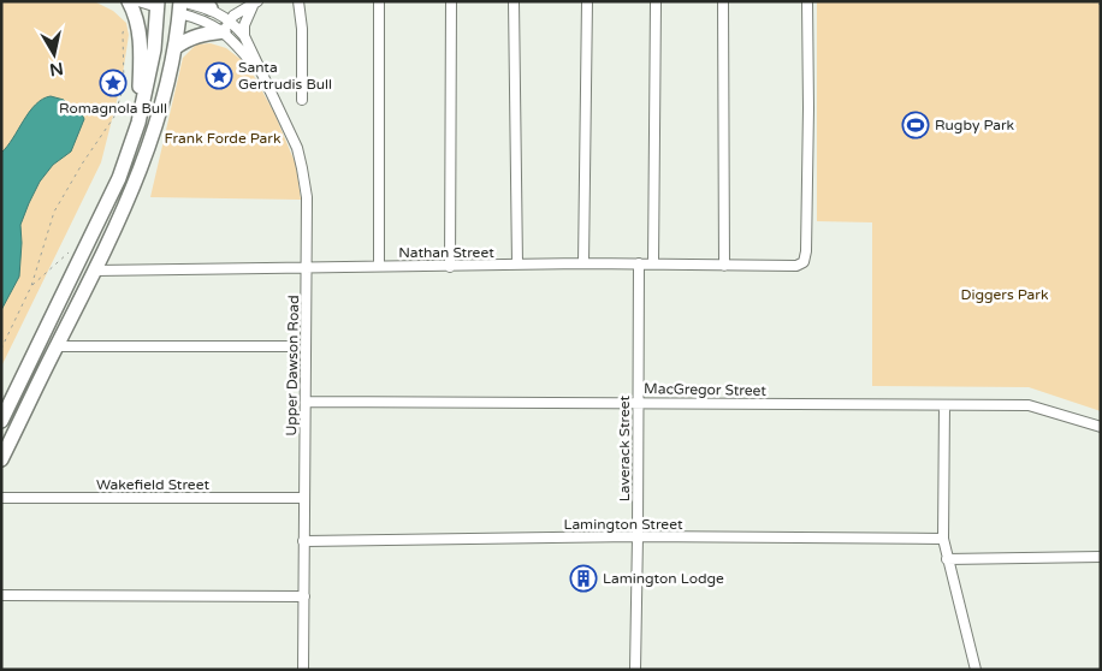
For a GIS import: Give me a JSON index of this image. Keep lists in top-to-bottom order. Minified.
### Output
{"streets":{"street":["Nathan Street","Upper Dawson Road","MacGregor Street","Laverack Street","Wakefield Street","Lamington Street"]},"crossings":[["Nathan Street","Upper Dawson Road"],["Nathan Street","Laverack Street"],["Upper Dawson Road","MacGregor Street"],["Upper Dawson Road","Wakefield Street"],["Upper Dawson Road","Lamington Street"],["MacGregor Street","Laverack Street"],["Laverack Street","Lamington Street"]],"parks":["Frank Forde Park","Diggers Park"],"places":{"place":["Santa Gertrudis Bull","Romagnola Bull"],"sports":["Rugby Park"],"building":["Lamington Lodge"]},"north":"bottom"}
